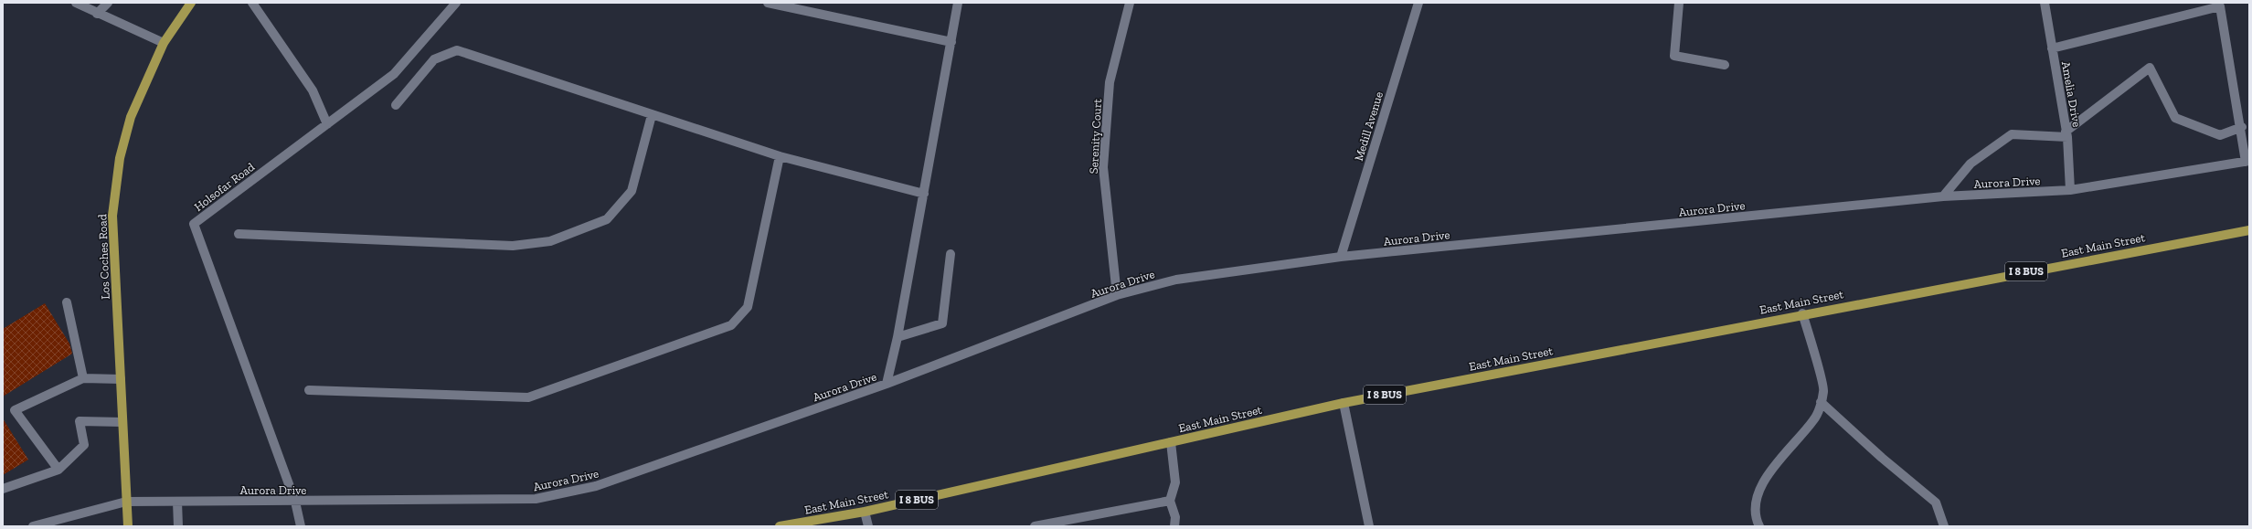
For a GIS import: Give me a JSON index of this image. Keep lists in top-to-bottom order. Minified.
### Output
{"streets":{"main road":["East Main Street","Los Coches Road","I 8 BUS"],"street":["Amelia Drive","Medill Avenue","Serenity Court","Aurora Drive","Holsofar Road"]},"crossings":[["Amelia Drive","Aurora Drive"],["Medill Avenue","Aurora Drive"],["Serenity Court","Aurora Drive"],["Aurora Drive","Holsofar Road"],["Aurora Drive","Los Coches Road"]]}
